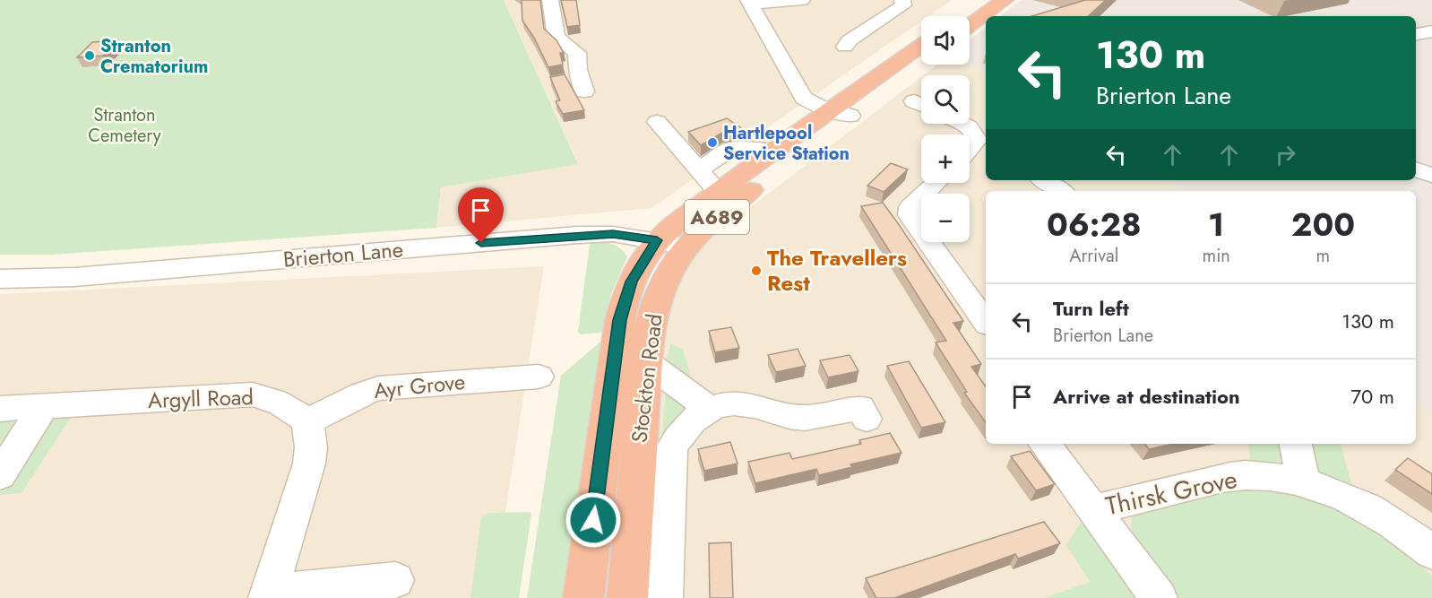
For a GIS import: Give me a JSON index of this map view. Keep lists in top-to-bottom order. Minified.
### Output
{"streets":{"highway":["A689","Stockton Road"],"street":["Brierton Lane","Ayr Grove","Argyll Road","Thirsk Grove"]},"crossings":[["A689","Stockton Road"],["Brierton Lane","Stockton Road"],["Ayr Grove","Argyll Road"]],"parks":["Stranton Cemetery"],"places":["Stranton Crematorium","Hartlepool Service Station","The Travellers Rest"],"page":{"map_buttons":["+","−"],"turn":["130 m","Brierton Lane"],"eta":["06:28","Arrival","1","min","200","m"],"list":[{"name":"Turn left","note":"Brierton Lane","value":"130 m"},{"name":"Arrive at destination","value":"70 m"}]}}
